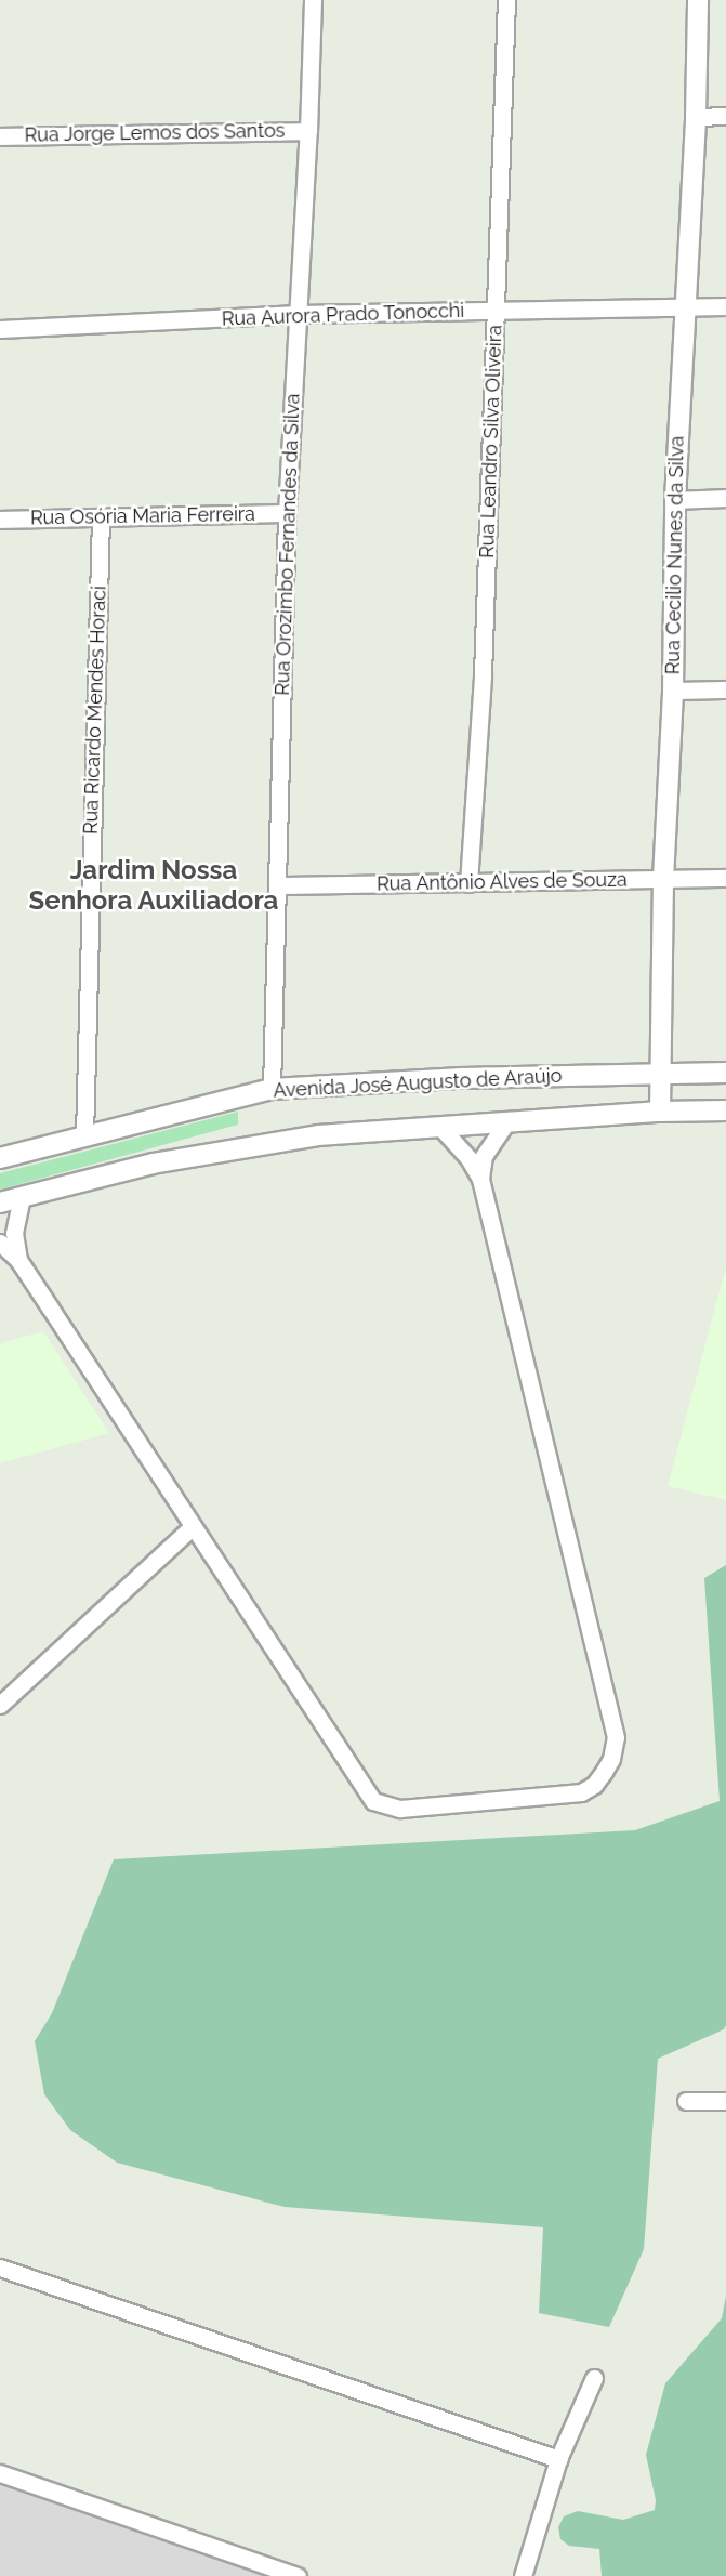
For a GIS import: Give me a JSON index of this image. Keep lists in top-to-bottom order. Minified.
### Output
{"streets":{"street":["Rua Jorge Lemos dos Santos","Rua Aurora Prado Tonocchi","Rua Leandro Silva Oliveira","Rua Osória Maria Ferreira","Rua Orozimbo Fernandes da Silva","Rua Cecilio Nunes da Silva","Rua Ricardo Mendes Horaci","Rua Antônio Alves de Souza","Avenida José Augusto de Araújo"]},"crossings":[["Rua Jorge Lemos dos Santos","Rua Orozimbo Fernandes da Silva"],["Rua Aurora Prado Tonocchi","Rua Leandro Silva Oliveira"],["Rua Aurora Prado Tonocchi","Rua Orozimbo Fernandes da Silva"],["Rua Aurora Prado Tonocchi","Rua Cecilio Nunes da Silva"],["Rua Leandro Silva Oliveira","Rua Antônio Alves de Souza"],["Rua Osória Maria Ferreira","Rua Orozimbo Fernandes da Silva"],["Rua Osória Maria Ferreira","Rua Ricardo Mendes Horaci"],["Rua Orozimbo Fernandes da Silva","Rua Antônio Alves de Souza"],["Rua Orozimbo Fernandes da Silva","Avenida José Augusto de Araújo"],["Rua Cecilio Nunes da Silva","Rua Antônio Alves de Souza"],["Rua Cecilio Nunes da Silva","Avenida José Augusto de Araújo"],["Rua Ricardo Mendes Horaci","Avenida José Augusto de Araújo"]],"districts":["Jardim Nossa Senhora Auxiliadora"]}
